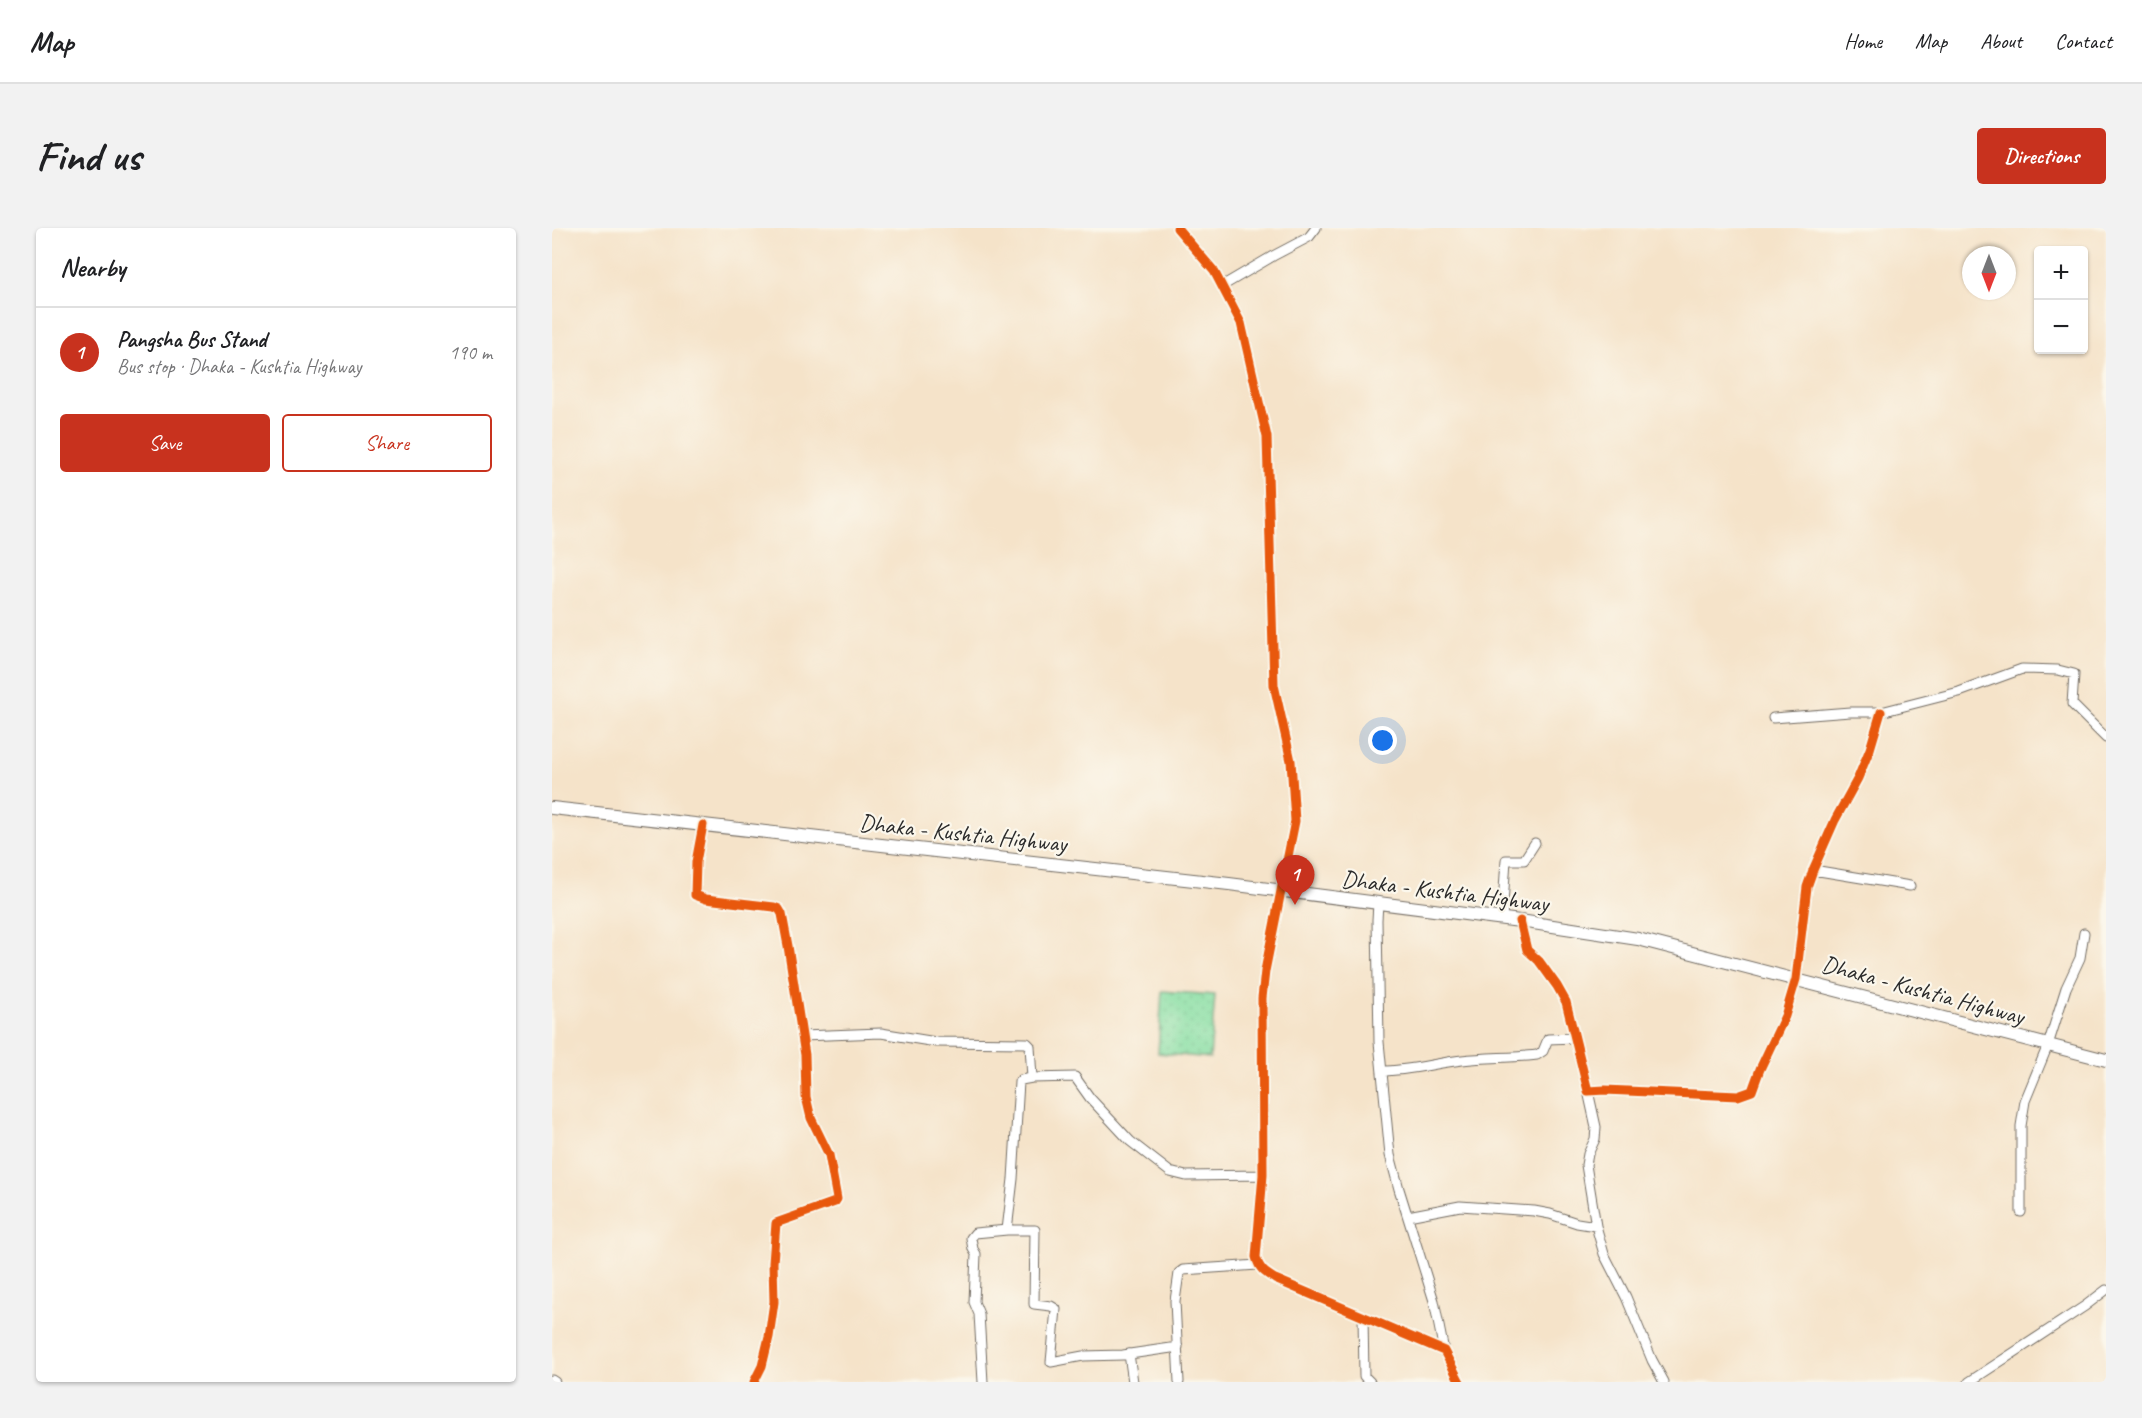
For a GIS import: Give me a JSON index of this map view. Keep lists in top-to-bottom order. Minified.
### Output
{"streets":{"main road":["Dhaka - Kushtia Highway"]},"north":"bottom","page":{"header":"Map","nav":["Home","Map","About","Contact"],"buttons":["Directions",["Save","Share"]],"title":"Find us","heading":"Nearby","map_buttons":["+","−"],"list":[{"mark":"1","name":"Pangsha Bus Stand","note":"Bus stop · Dhaka - Kushtia Highway","value":"190 m"}],"pins":"1"}}
